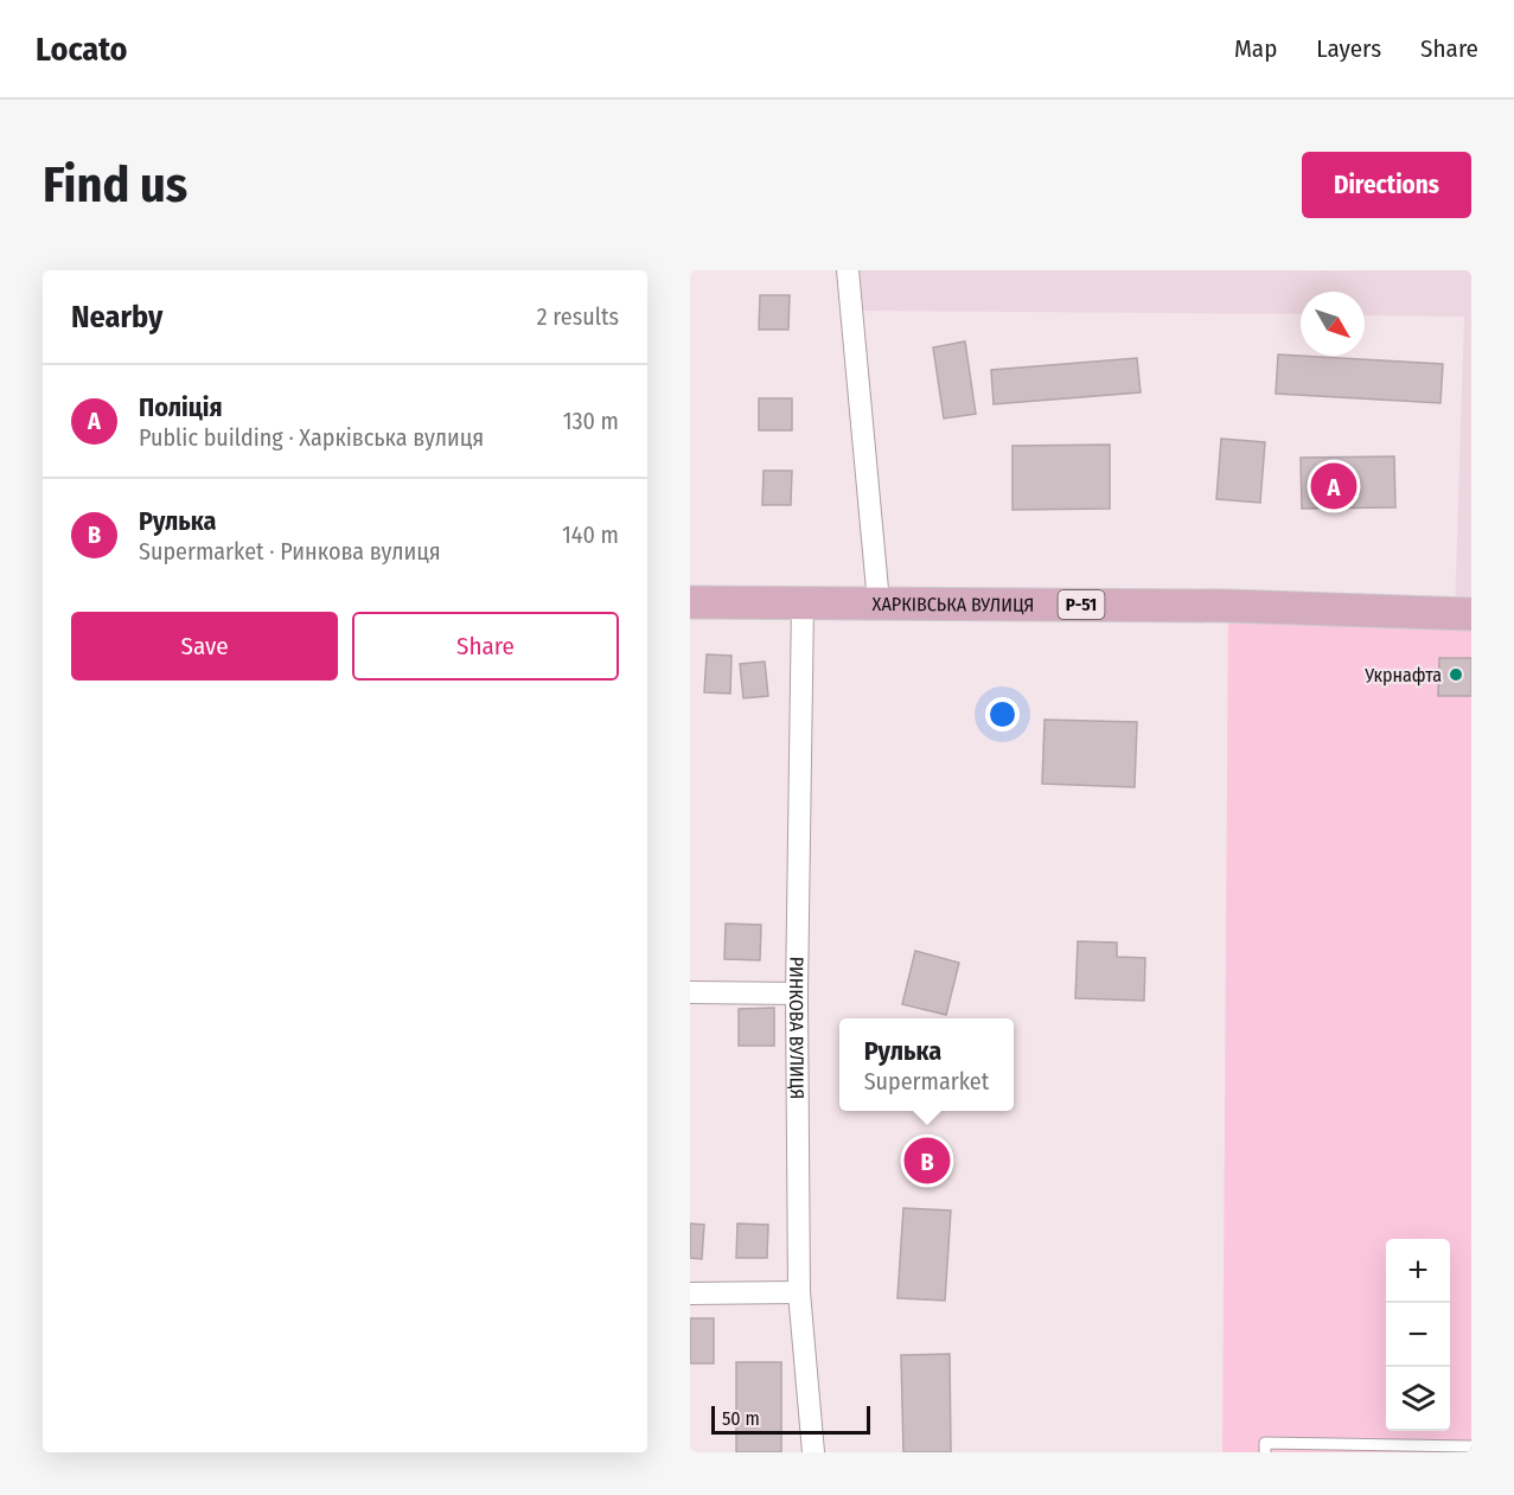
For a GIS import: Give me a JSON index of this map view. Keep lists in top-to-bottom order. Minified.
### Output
{"streets":{"main road":["ХАРКІВСЬКА ВУЛИЦЯ","Р-51"],"street":["РИНКОВА ВУЛИЦЯ"]},"crossings":[["ХАРКІВСЬКА ВУЛИЦЯ","РИНКОВА ВУЛИЦЯ"]],"places":["Укрнафта"],"scale_bar":"50 m","north":"bottom right","page":{"header":"Locato","nav":["Map","Layers","Share"],"buttons":["Directions",["Save","Share"]],"title":"Find us","heading":["Nearby","2 results"],"list":[{"mark":"A","name":"Поліція","note":"Public building · Харківська вулиця","value":"130 m"},{"mark":"B","name":"Рулька","note":"Supermarket · Ринкова вулиця","value":"140 m"}],"pins":["A","B"],"popup":["Рулька","Supermarket"],"map_buttons":["+","−"],"scale":"50 m"}}
